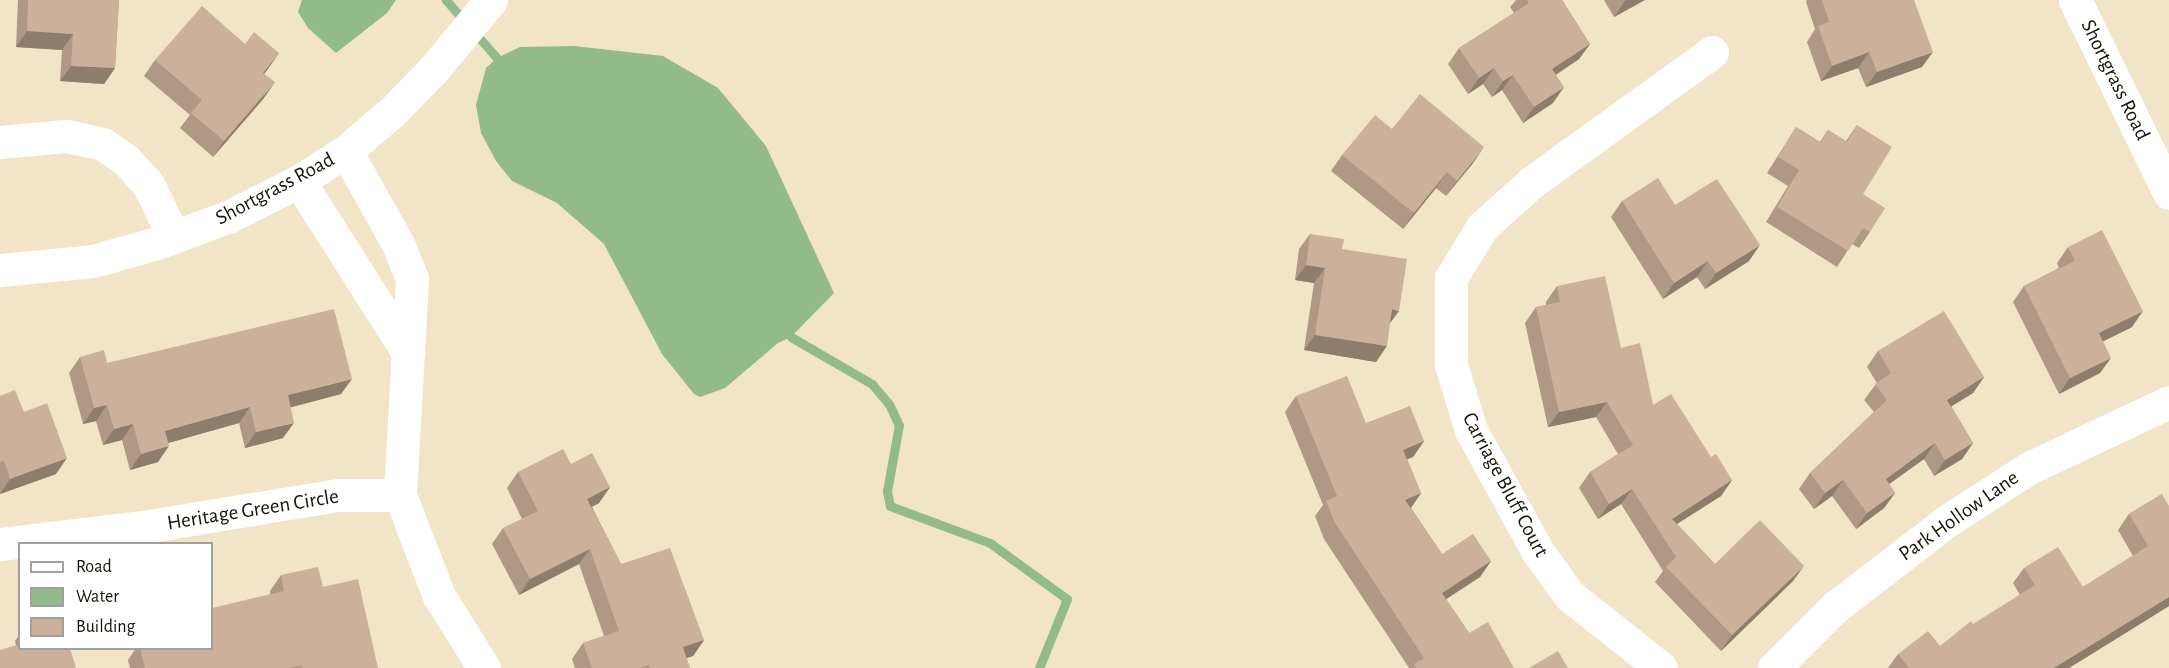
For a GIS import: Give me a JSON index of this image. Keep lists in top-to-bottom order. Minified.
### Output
{"streets":{"street":["Shortgrass Road","Carriage Bluff Court","Heritage Green Circle","Park Hollow Lane"]},"legend":["Road","Water","Building"]}
